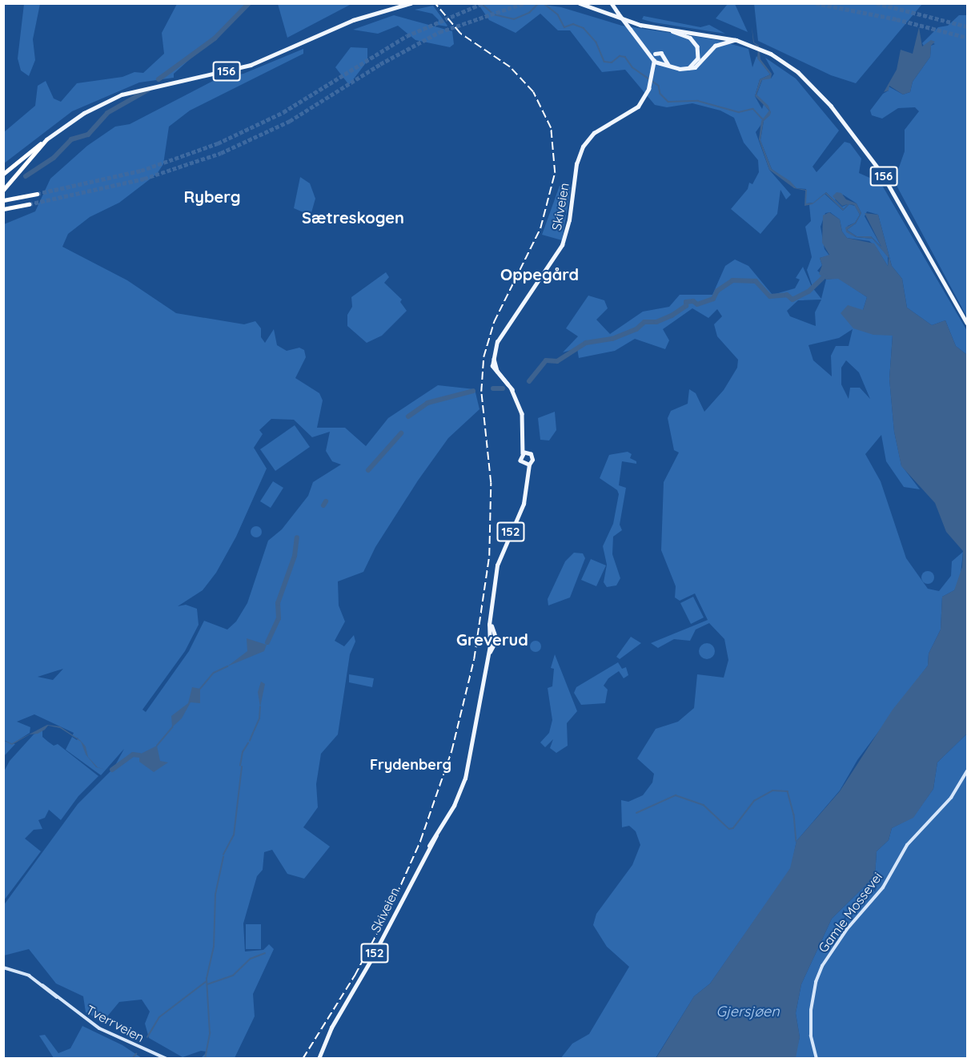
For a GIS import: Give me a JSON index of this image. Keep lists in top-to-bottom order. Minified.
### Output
{"streets":{"main road":["156","Skiveien","152","Gamle Mossevei","Tverrveien"]},"crossings":[["Skiveien","152"]],"districts":["Ryberg","Sætreskogen","Oppegård","Greverud","Frydenberg"],"water":["Gjersjøen"]}
